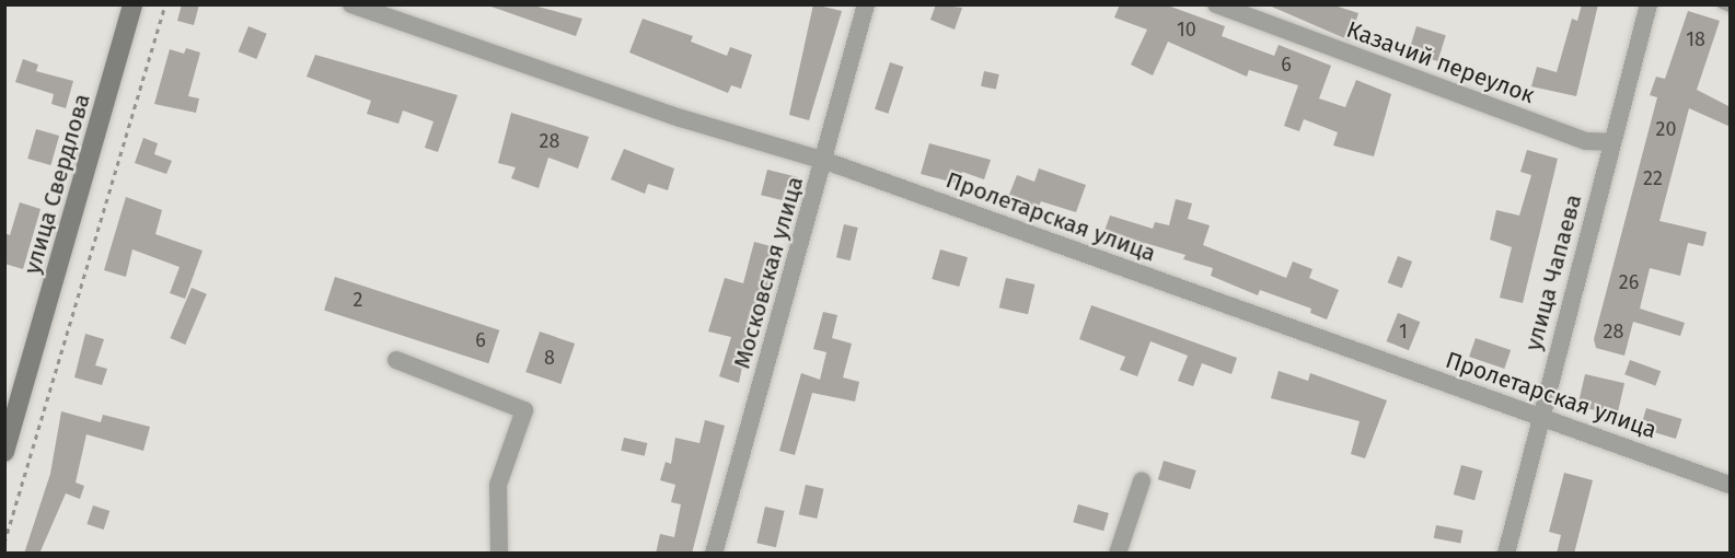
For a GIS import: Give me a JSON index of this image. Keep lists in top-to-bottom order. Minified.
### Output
{"streets":{"street":["Казачий переулок","улица Свердлова","Пролетарская улица","Московская улица","улица Чапаева"]},"crossings":[["Казачий переулок","улица Чапаева"],["Пролетарская улица","Московская улица"],["Пролетарская улица","улица Чапаева"]],"house_numbers":["10","18","6","20","28","22","26","2","1","28","6","8"]}
